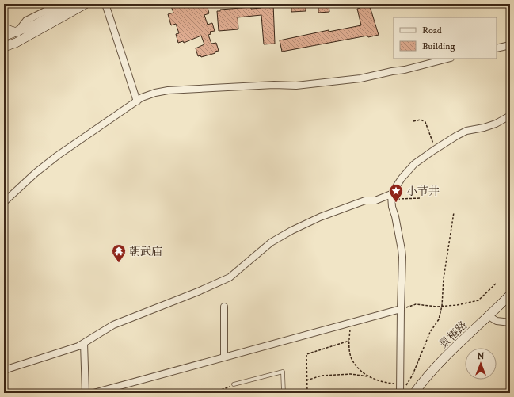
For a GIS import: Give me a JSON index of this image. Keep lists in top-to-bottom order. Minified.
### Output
{"streets":{"main road":["景椿路"]},"places":{"place":["小节井"],"temple":["朝武庙"]},"legend":["Road","Building"],"north":"top"}
